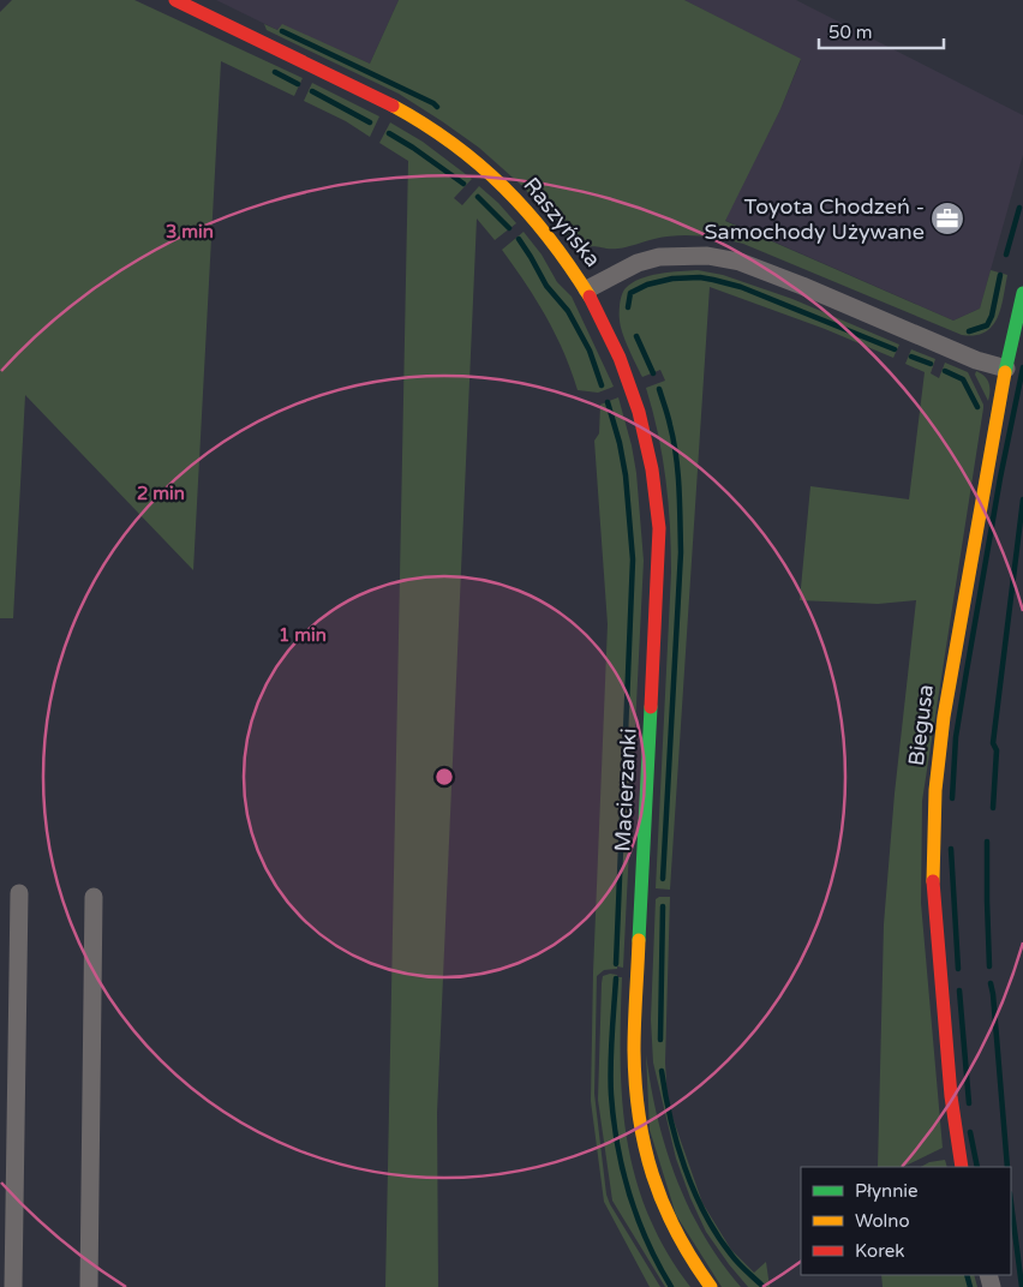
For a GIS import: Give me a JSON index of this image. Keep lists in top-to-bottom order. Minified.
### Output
{"streets":{"street":["Raszyńska","Biegusa","Macierzanki"]},"crossings":[["Raszyńska","Biegusa"],["Raszyńska","Macierzanki"]],"places":{"office":["Toyota Chodzeń - Samochody Używane"]},"legend":["Płynnie","Wolno","Korek"],"scale_bar":"50 m","rings":["3 min","2 min","1 min"]}
